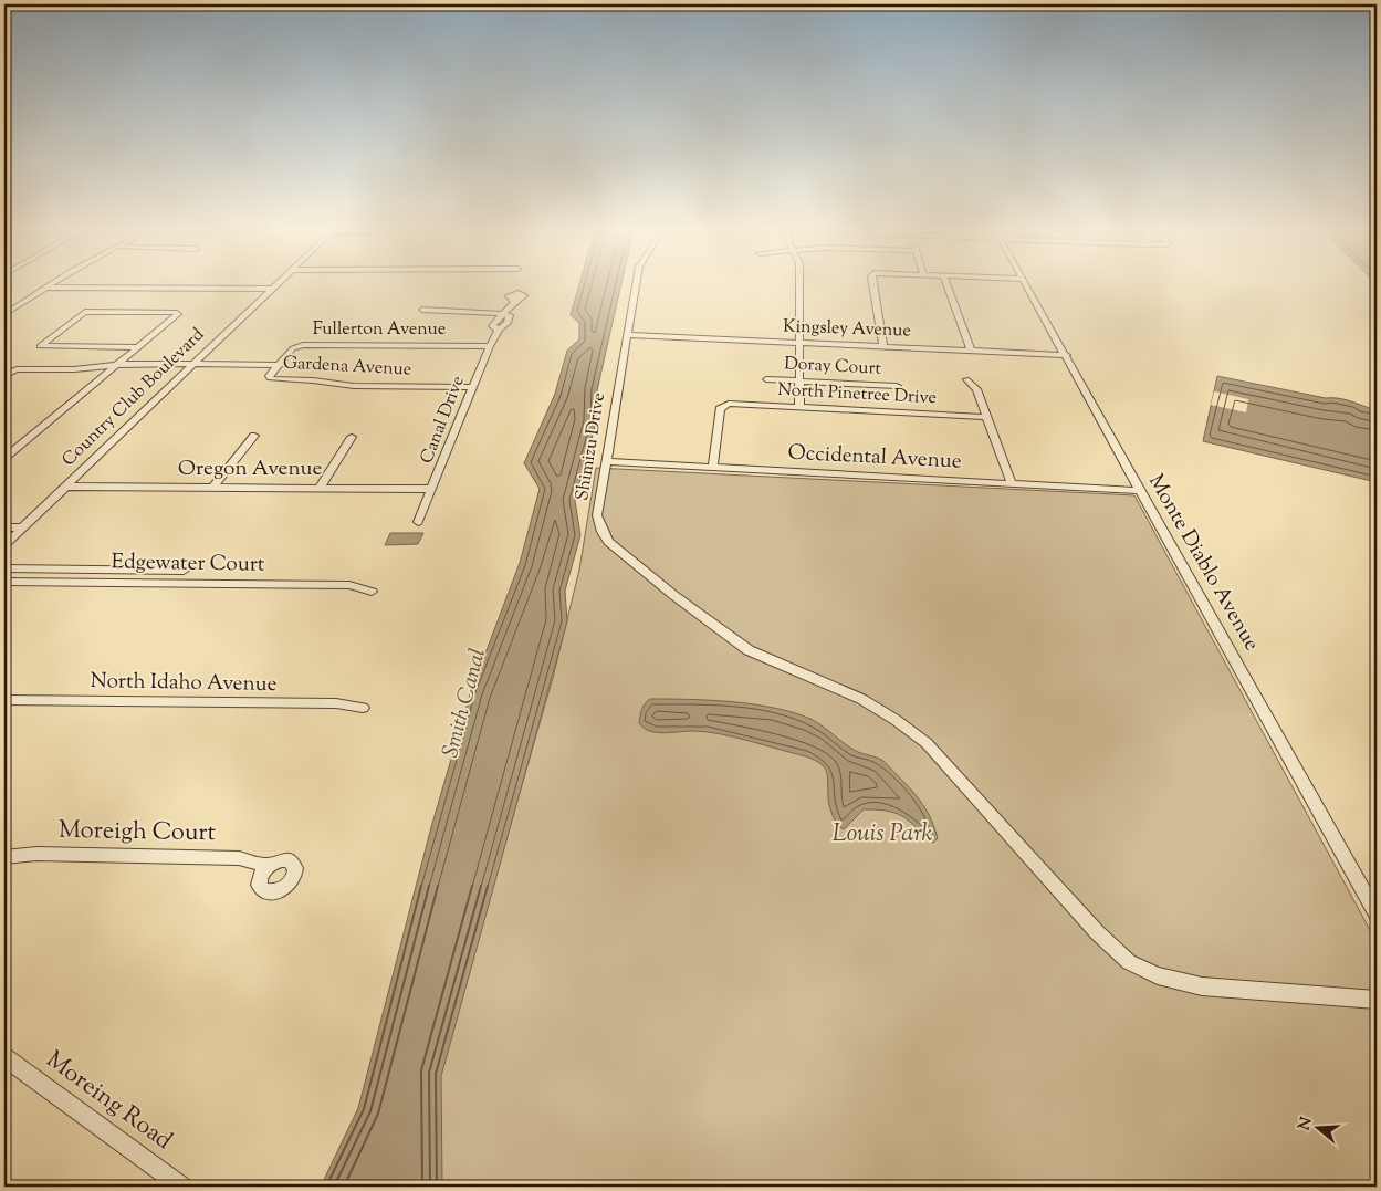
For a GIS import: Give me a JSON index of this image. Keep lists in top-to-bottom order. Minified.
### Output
{"streets":{"street":["Fullerton Avenue","Kingsley Avenue","Gardena Avenue","Doray Court","North Pinetree Drive","Country Club Boulevard","Canal Drive","Shimizu Drive","Occidental Avenue","Oregon Avenue","Monte Diablo Avenue","Edgewater Court","North Idaho Avenue","Moreigh Court","Moreing Road"]},"crossings":[["Fullerton Avenue","Gardena Avenue"],["Fullerton Avenue","Canal Drive"],["Kingsley Avenue","Shimizu Drive"],["Kingsley Avenue","Monte Diablo Avenue"],["Gardena Avenue","Country Club Boulevard"],["Gardena Avenue","Canal Drive"],["North Pinetree Drive","Occidental Avenue"],["Country Club Boulevard","Oregon Avenue"],["Canal Drive","Oregon Avenue"],["Shimizu Drive","Occidental Avenue"],["Occidental Avenue","Monte Diablo Avenue"]],"water":["Smith Canal"],"parks":["Louis Park"],"north":"left"}
